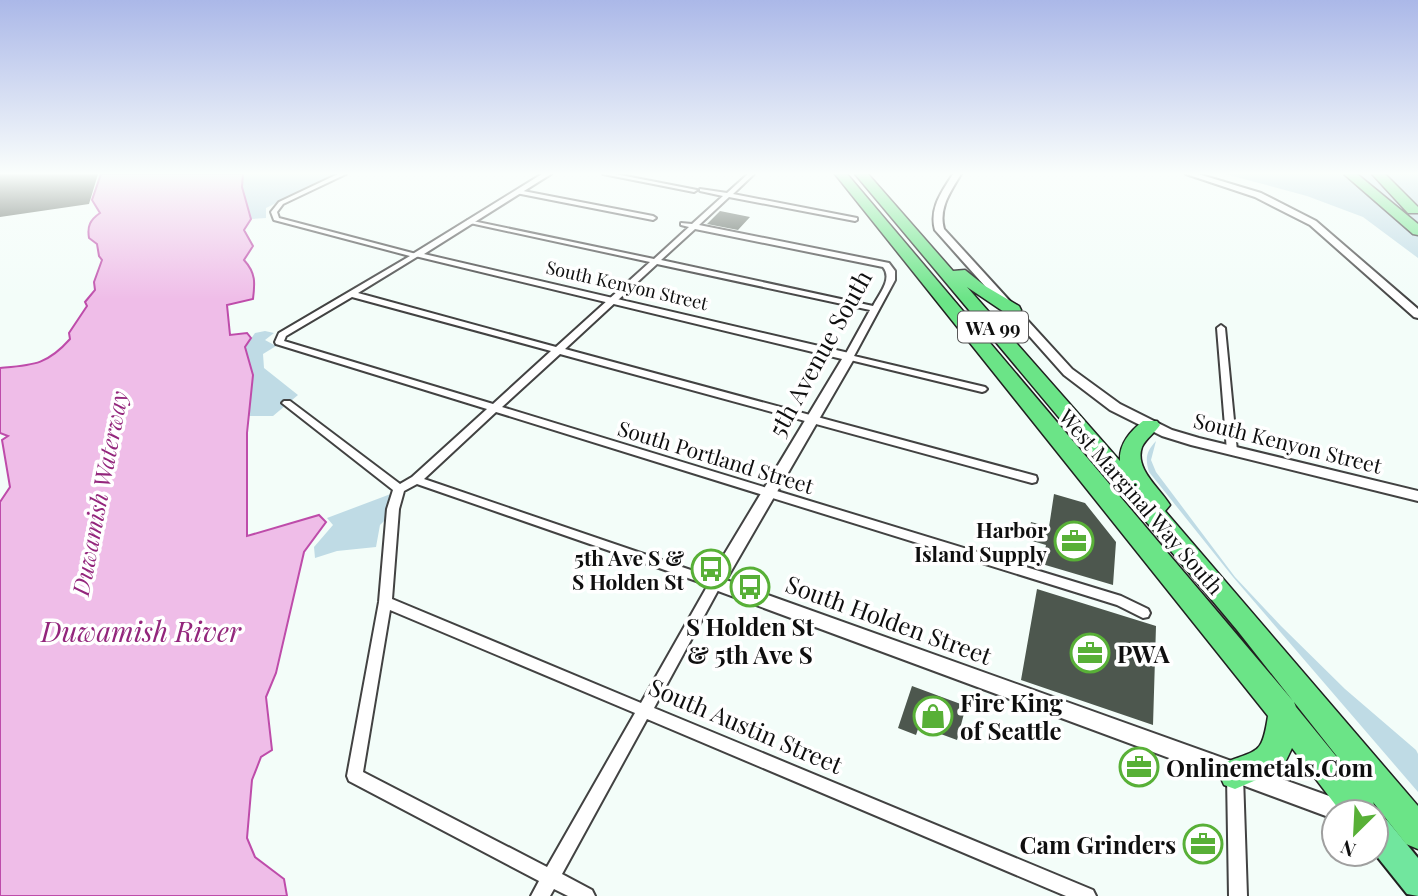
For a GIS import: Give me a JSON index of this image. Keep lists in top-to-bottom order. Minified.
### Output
{"streets":{"highway":["WA 99","West Marginal Way South"],"street":["South Kenyon Street","5th Avenue South","South Portland Street","South Holden Street","South Austin Street"]},"crossings":[["South Kenyon Street","5th Avenue South"],["5th Avenue South","South Portland Street"],["5th Avenue South","South Holden Street"],["5th Avenue South","South Austin Street"]],"water":["Duwamish Waterway","Duwamish River"],"places":{"office":["Harbor Island Supply","PWA","Onlinemetals.Com","Cam Grinders"],"bus stop":["5th Ave S & S Holden St","S Holden St & 5th Ave S"],"shop":["Fire King of Seattle"]},"north":"bottom left"}
